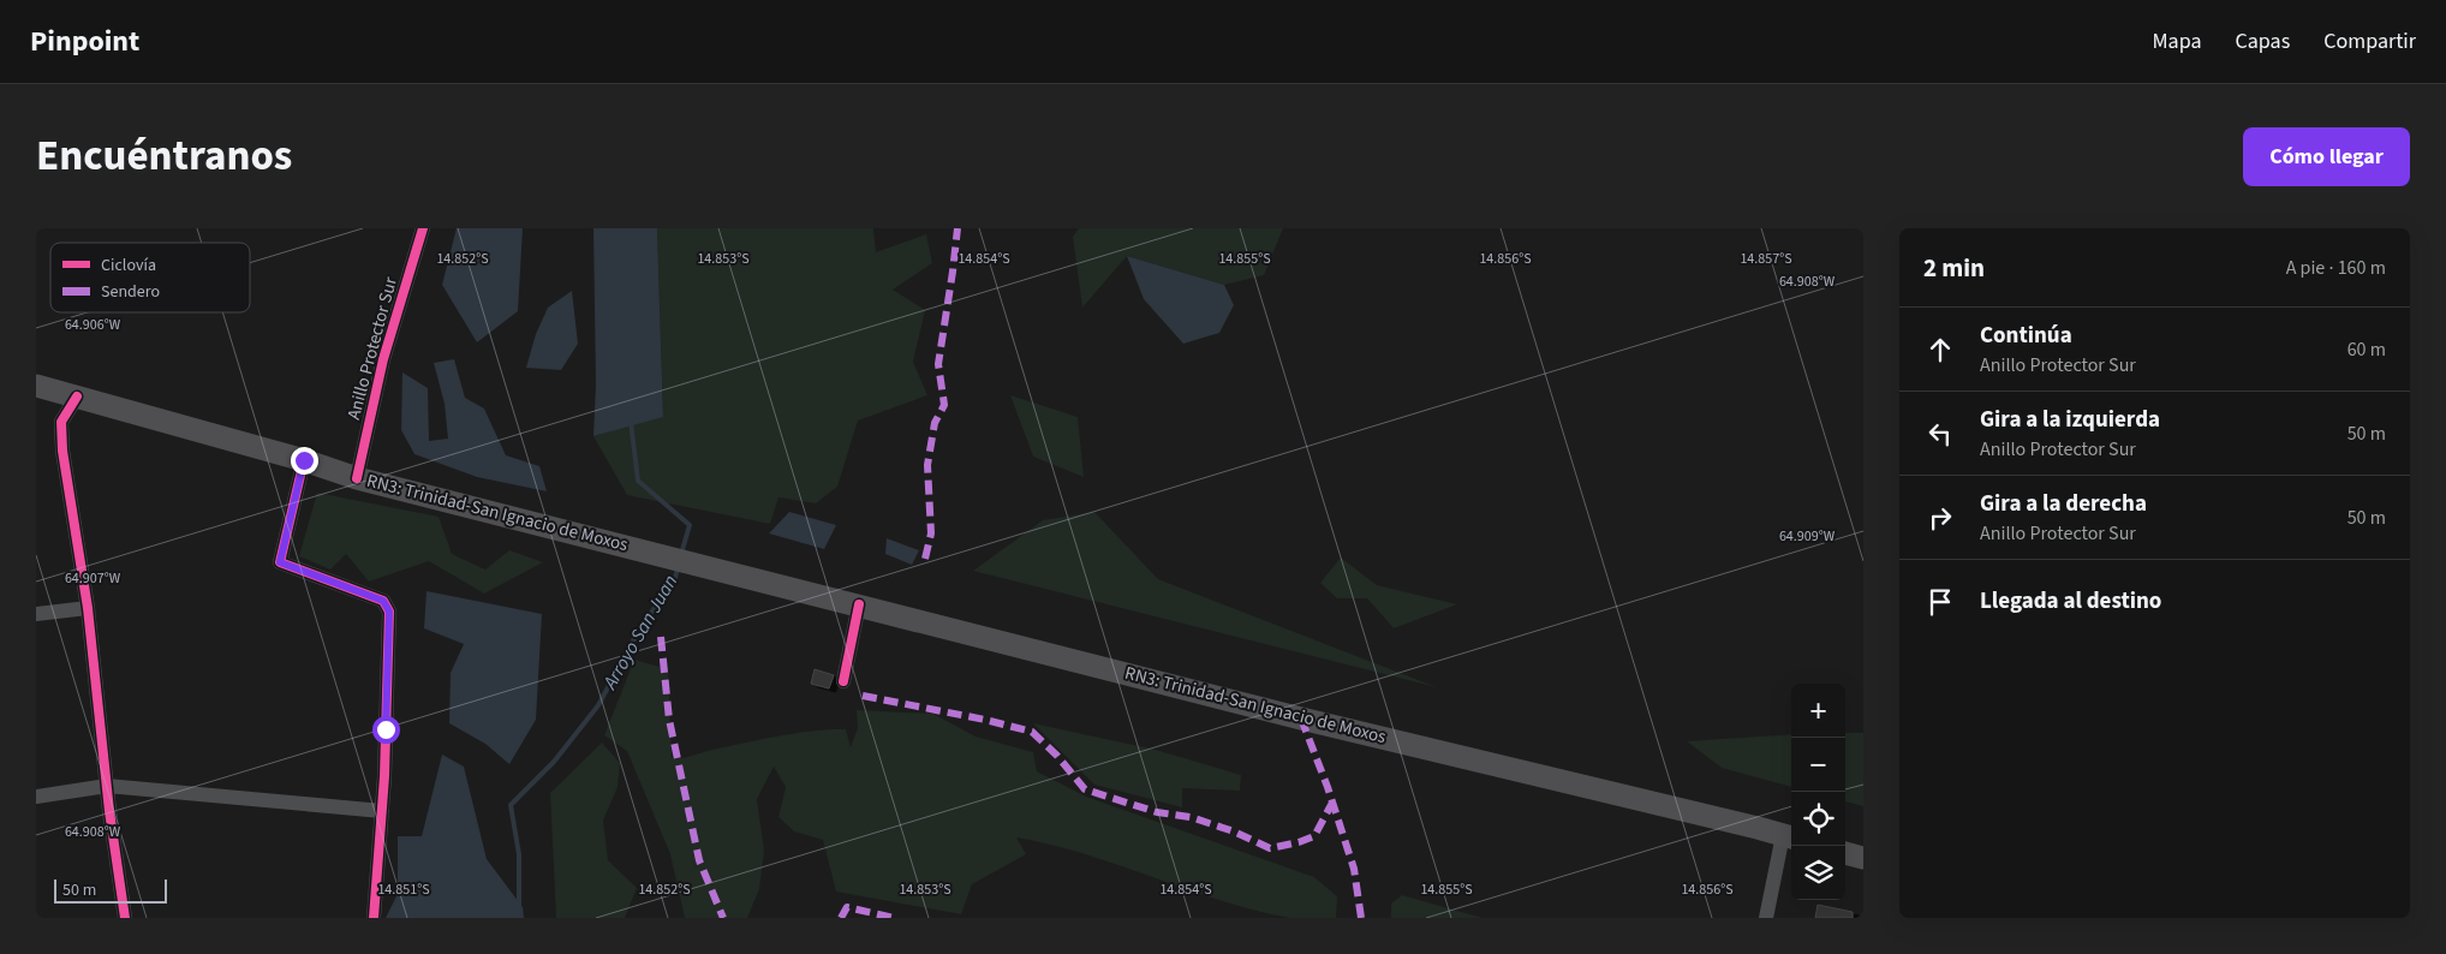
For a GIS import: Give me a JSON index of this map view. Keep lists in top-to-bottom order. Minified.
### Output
{"streets":{"highway":["RN3: Trinidad-San Ignacio de Moxos"],"street":["Anillo Protector Sur"]},"crossings":[["Anillo Protector Sur","RN3: Trinidad-San Ignacio de Moxos"]],"water":["Arroyo San Juan"],"legend":["Ciclovía","Sendero"],"scale_bar":"50 m","page":{"header":"Pinpoint","nav":["Mapa","Capas","Compartir"],"title":"Encuéntranos","buttons":"Cómo llegar","heading":["2 min","A pie · 160 m"],"list":[["Continúa","Anillo Protector Sur","60 m"],["Gira a la izquierda","Anillo Protector Sur","50 m"],["Gira a la derecha","Anillo Protector Sur","50 m"],"Llegada al destino"],"map_buttons":["+","−"],"scale":"50 m"},"coordinates":["14.852°S","14.853°S","14.854°S","14.855°S","14.856°S","14.857°S","64.908°W","64.906°W","64.909°W","64.907°W","14.851°S"]}
